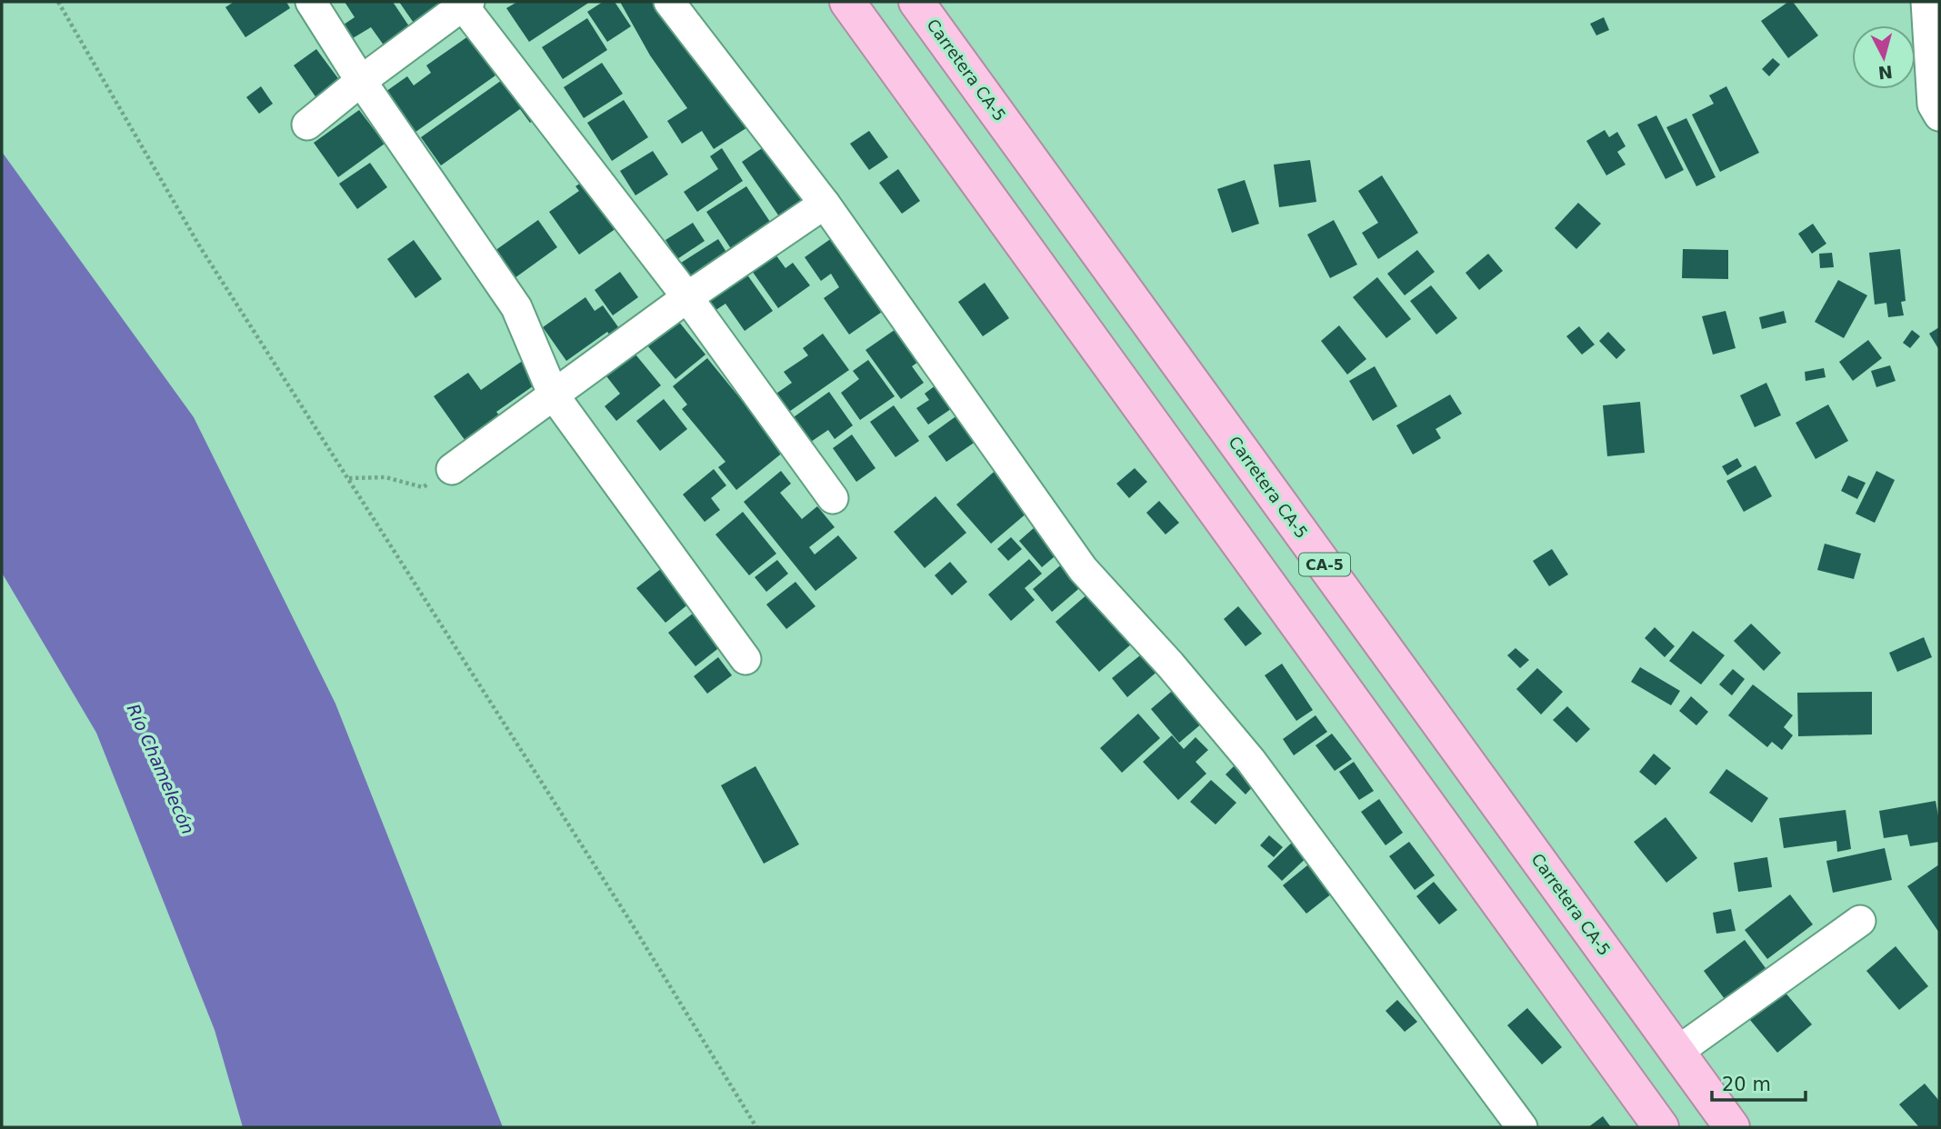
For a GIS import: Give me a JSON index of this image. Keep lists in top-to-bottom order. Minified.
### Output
{"streets":{"highway":["Carretera CA-5","CA-5"]},"water":["Río Chamelecón"],"scale_bar":"20 m","north":"bottom"}
